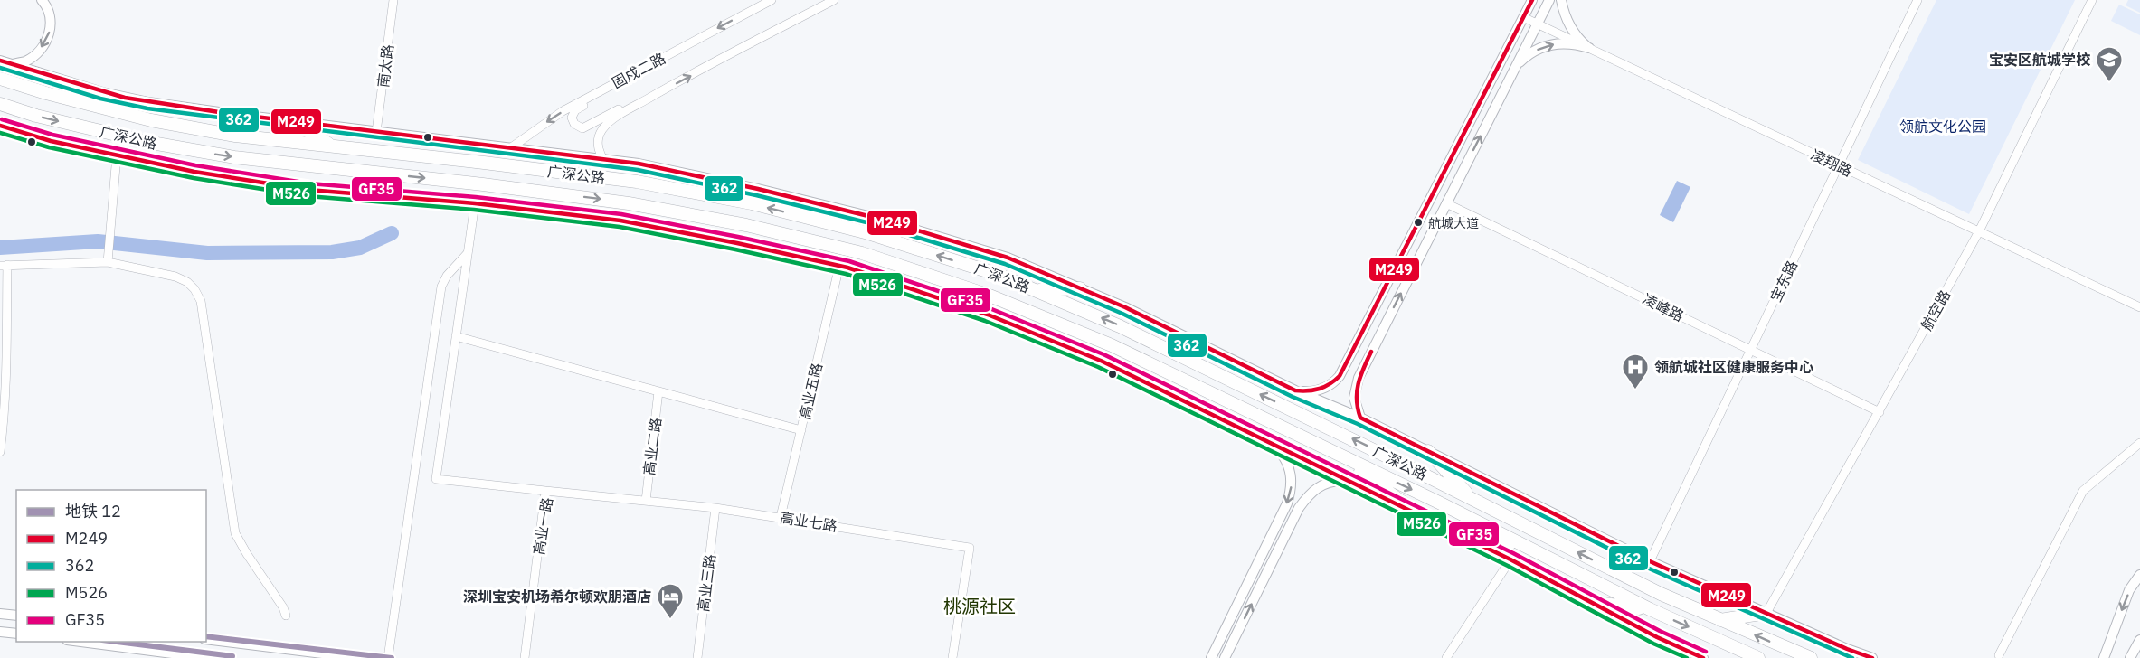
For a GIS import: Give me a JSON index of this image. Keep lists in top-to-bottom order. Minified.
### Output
{"streets":{"highway":["广深公路"],"street":["南太路","固戍二路","凌翔路","宝东路","凌峰路","航空路","高业五路","高业二路","高业七路","高业一路","高业三路"]},"crossings":[["凌翔路","宝东路"],["凌翔路","航空路"],["宝东路","凌峰路"],["凌峰路","航空路"],["高业五路","高业七路"],["高业二路","高业七路"],["高业二路","高业一路"],["高业七路","高业一路"],["高业七路","高业三路"]],"districts":["桃源社区"],"parks":["领航文化公园"],"places":{"school or university":["宝安区航城学校"],"other":["航城大道"],"hospital":["领航城社区健康服务中心"],"hotel":["深圳宝安机场希尔顿欢朋酒店"]},"lines":["transit line M249","transit line 362","transit line GF35","transit line M526","metro line 12"],"legend":["地铁 12","M249","362","M526","GF35"]}
